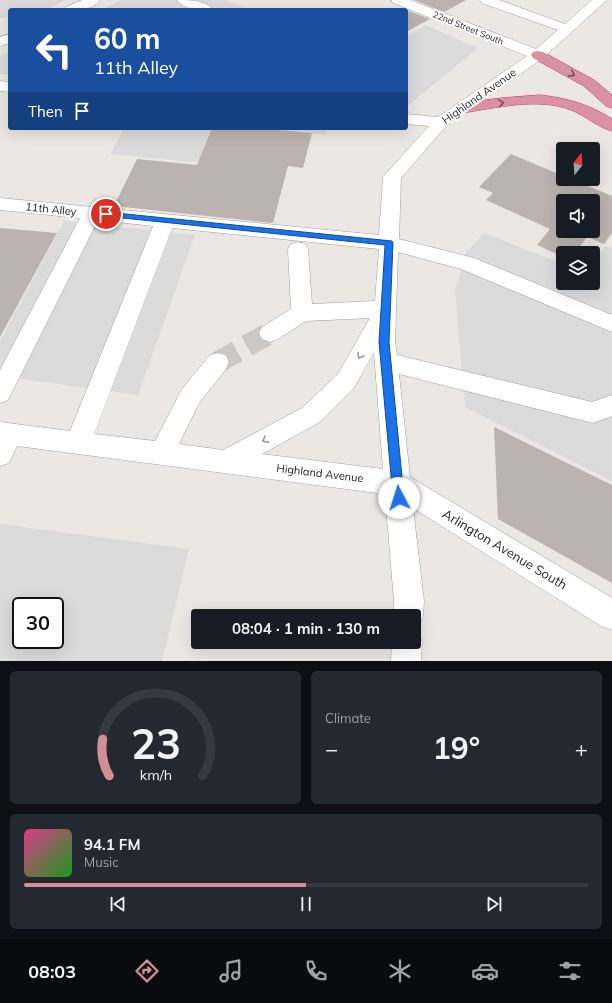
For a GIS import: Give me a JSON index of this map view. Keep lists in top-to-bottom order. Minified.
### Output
{"streets":{"street":["22nd Street South","Highland Avenue","11th Alley","Arlington Avenue South"]},"crossings":[["22nd Street South","Highland Avenue"],["Highland Avenue","11th Alley"],["Highland Avenue","Arlington Avenue South"]],"north":"top","page":{"turn":["60 m","11th Alley"],"then":"Then","limit":"30","trip":"08:04 · 1 min · 130 m","tile":"Climate","heat":["−","19°","+"],"song":["94.1 FM","Music"],"tabs":"08:03","gauge":["23","km/h"]}}
